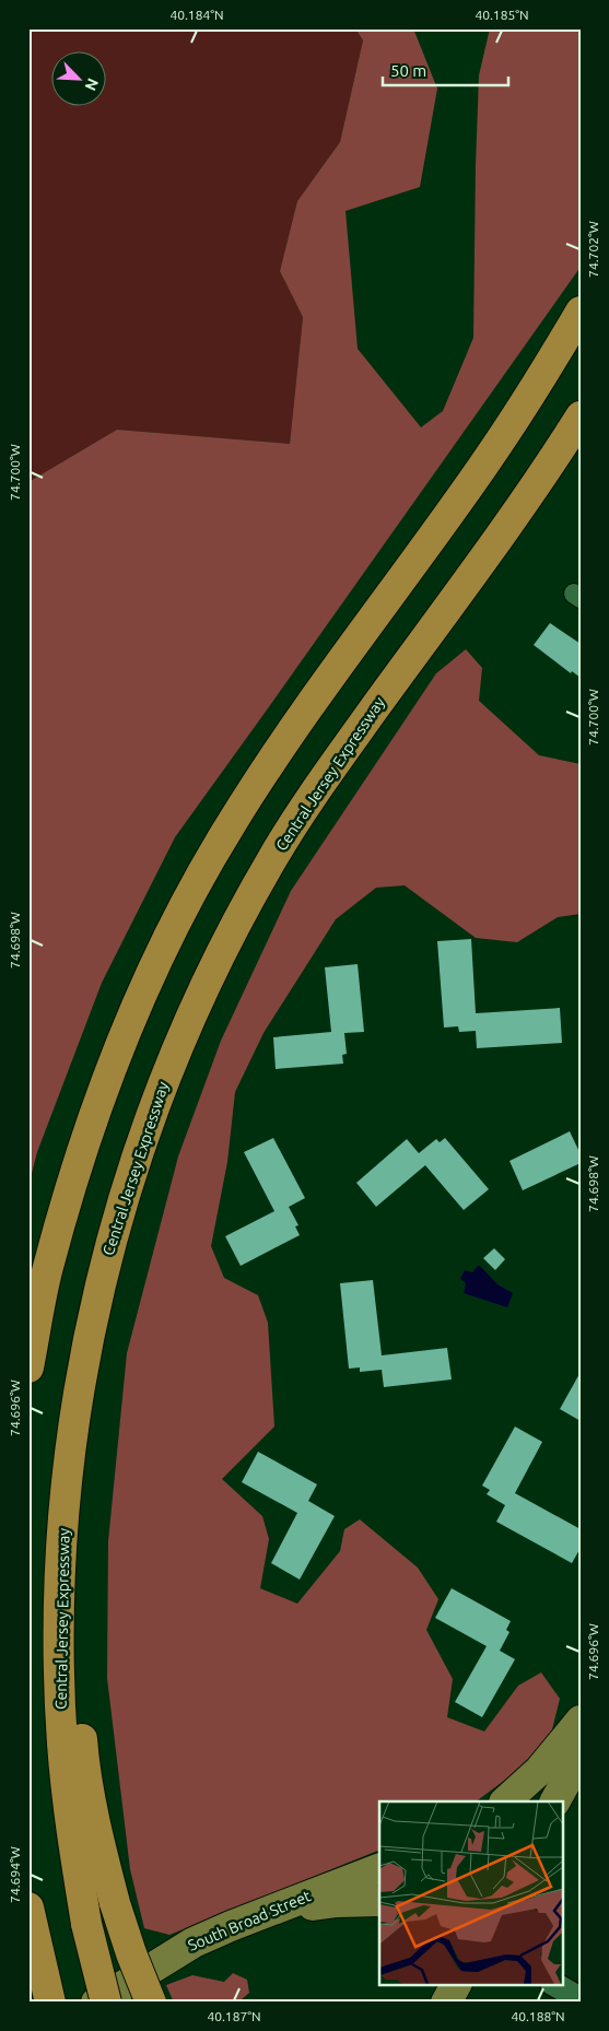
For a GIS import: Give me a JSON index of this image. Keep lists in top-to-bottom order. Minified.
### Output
{"streets":{"highway":["Central Jersey Expressway"],"main road":["South Broad Street"]},"scale_bar":"50 m","north":"bottom right","coordinates":["40.184°N","40.185°N","74.702°W","74.700°W","74.698°W","74.696°W","74.694°W","40.187°N","40.188°N"]}
